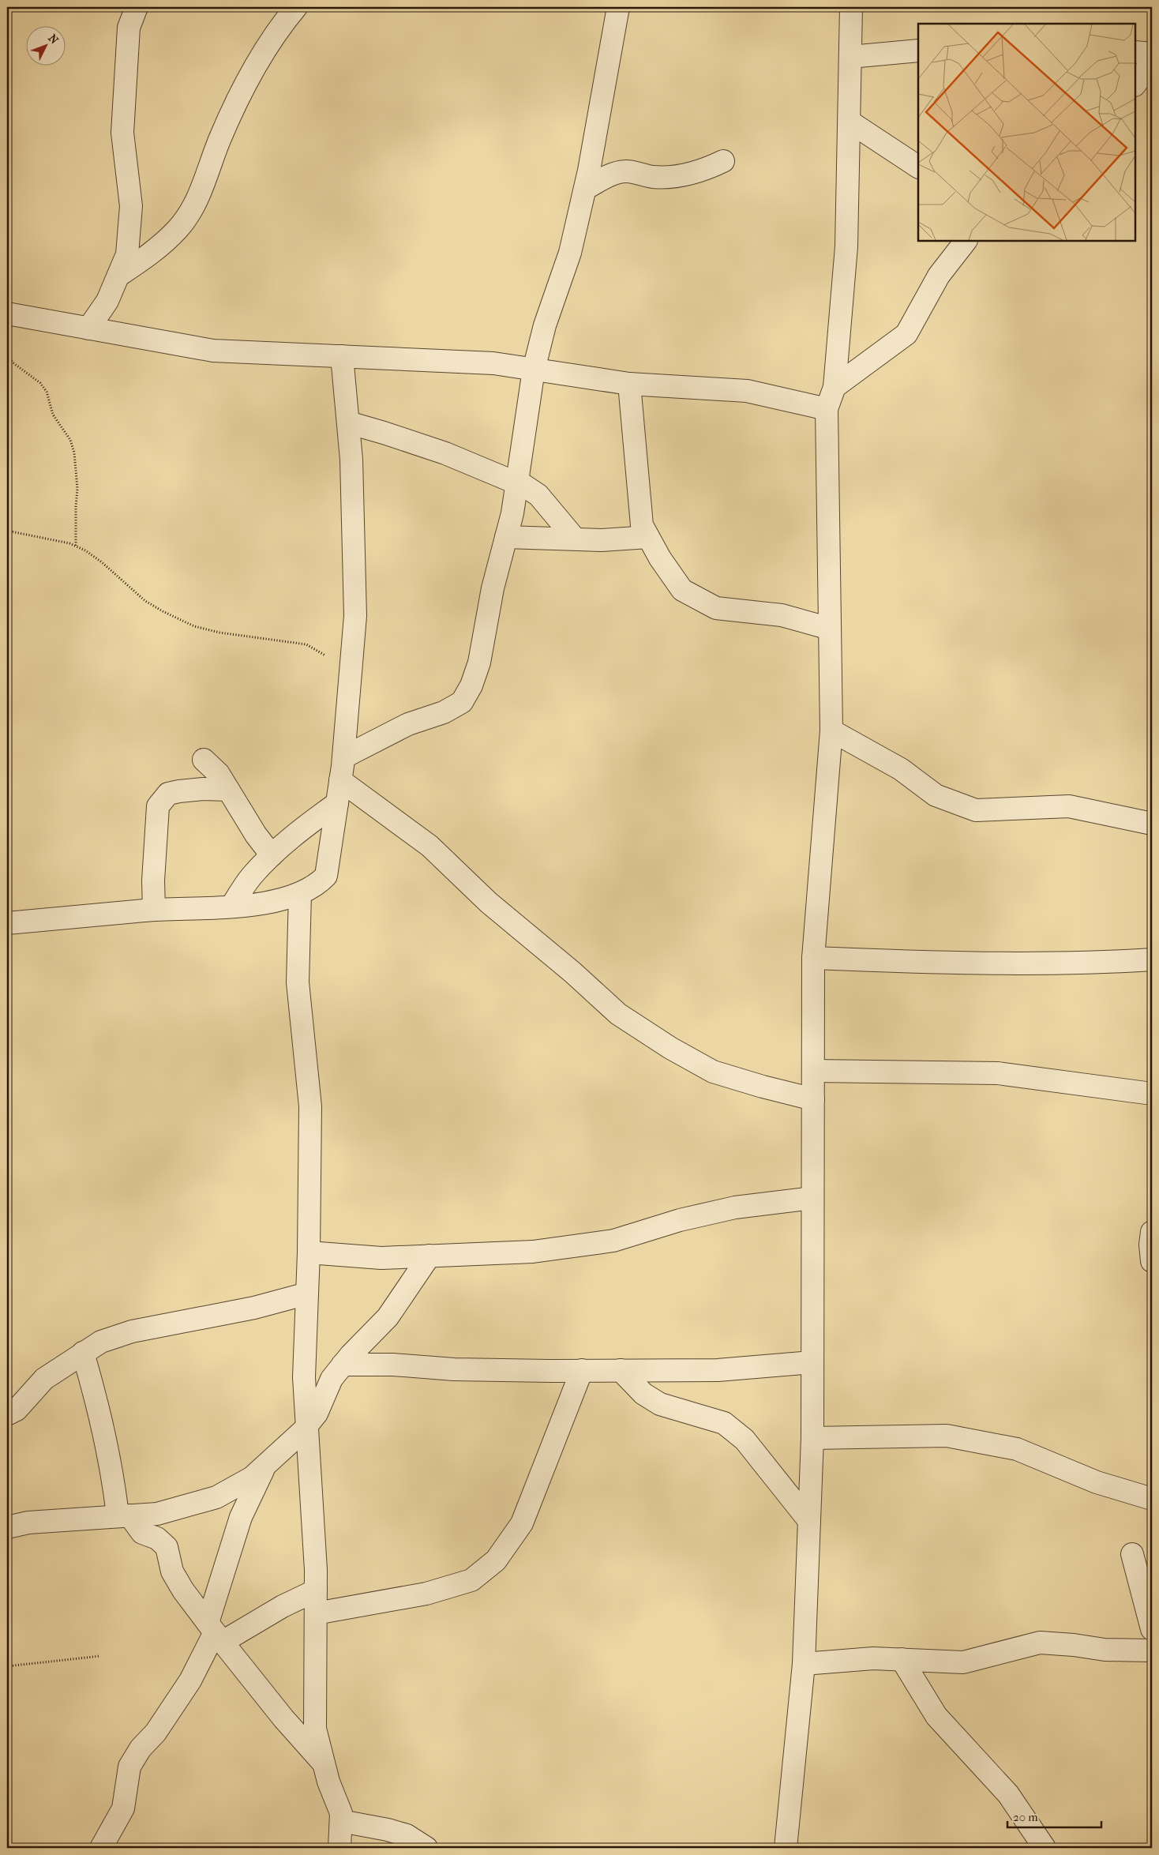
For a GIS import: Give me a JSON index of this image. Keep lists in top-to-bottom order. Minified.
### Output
{"scale_bar":"20 m","north":"top right"}
